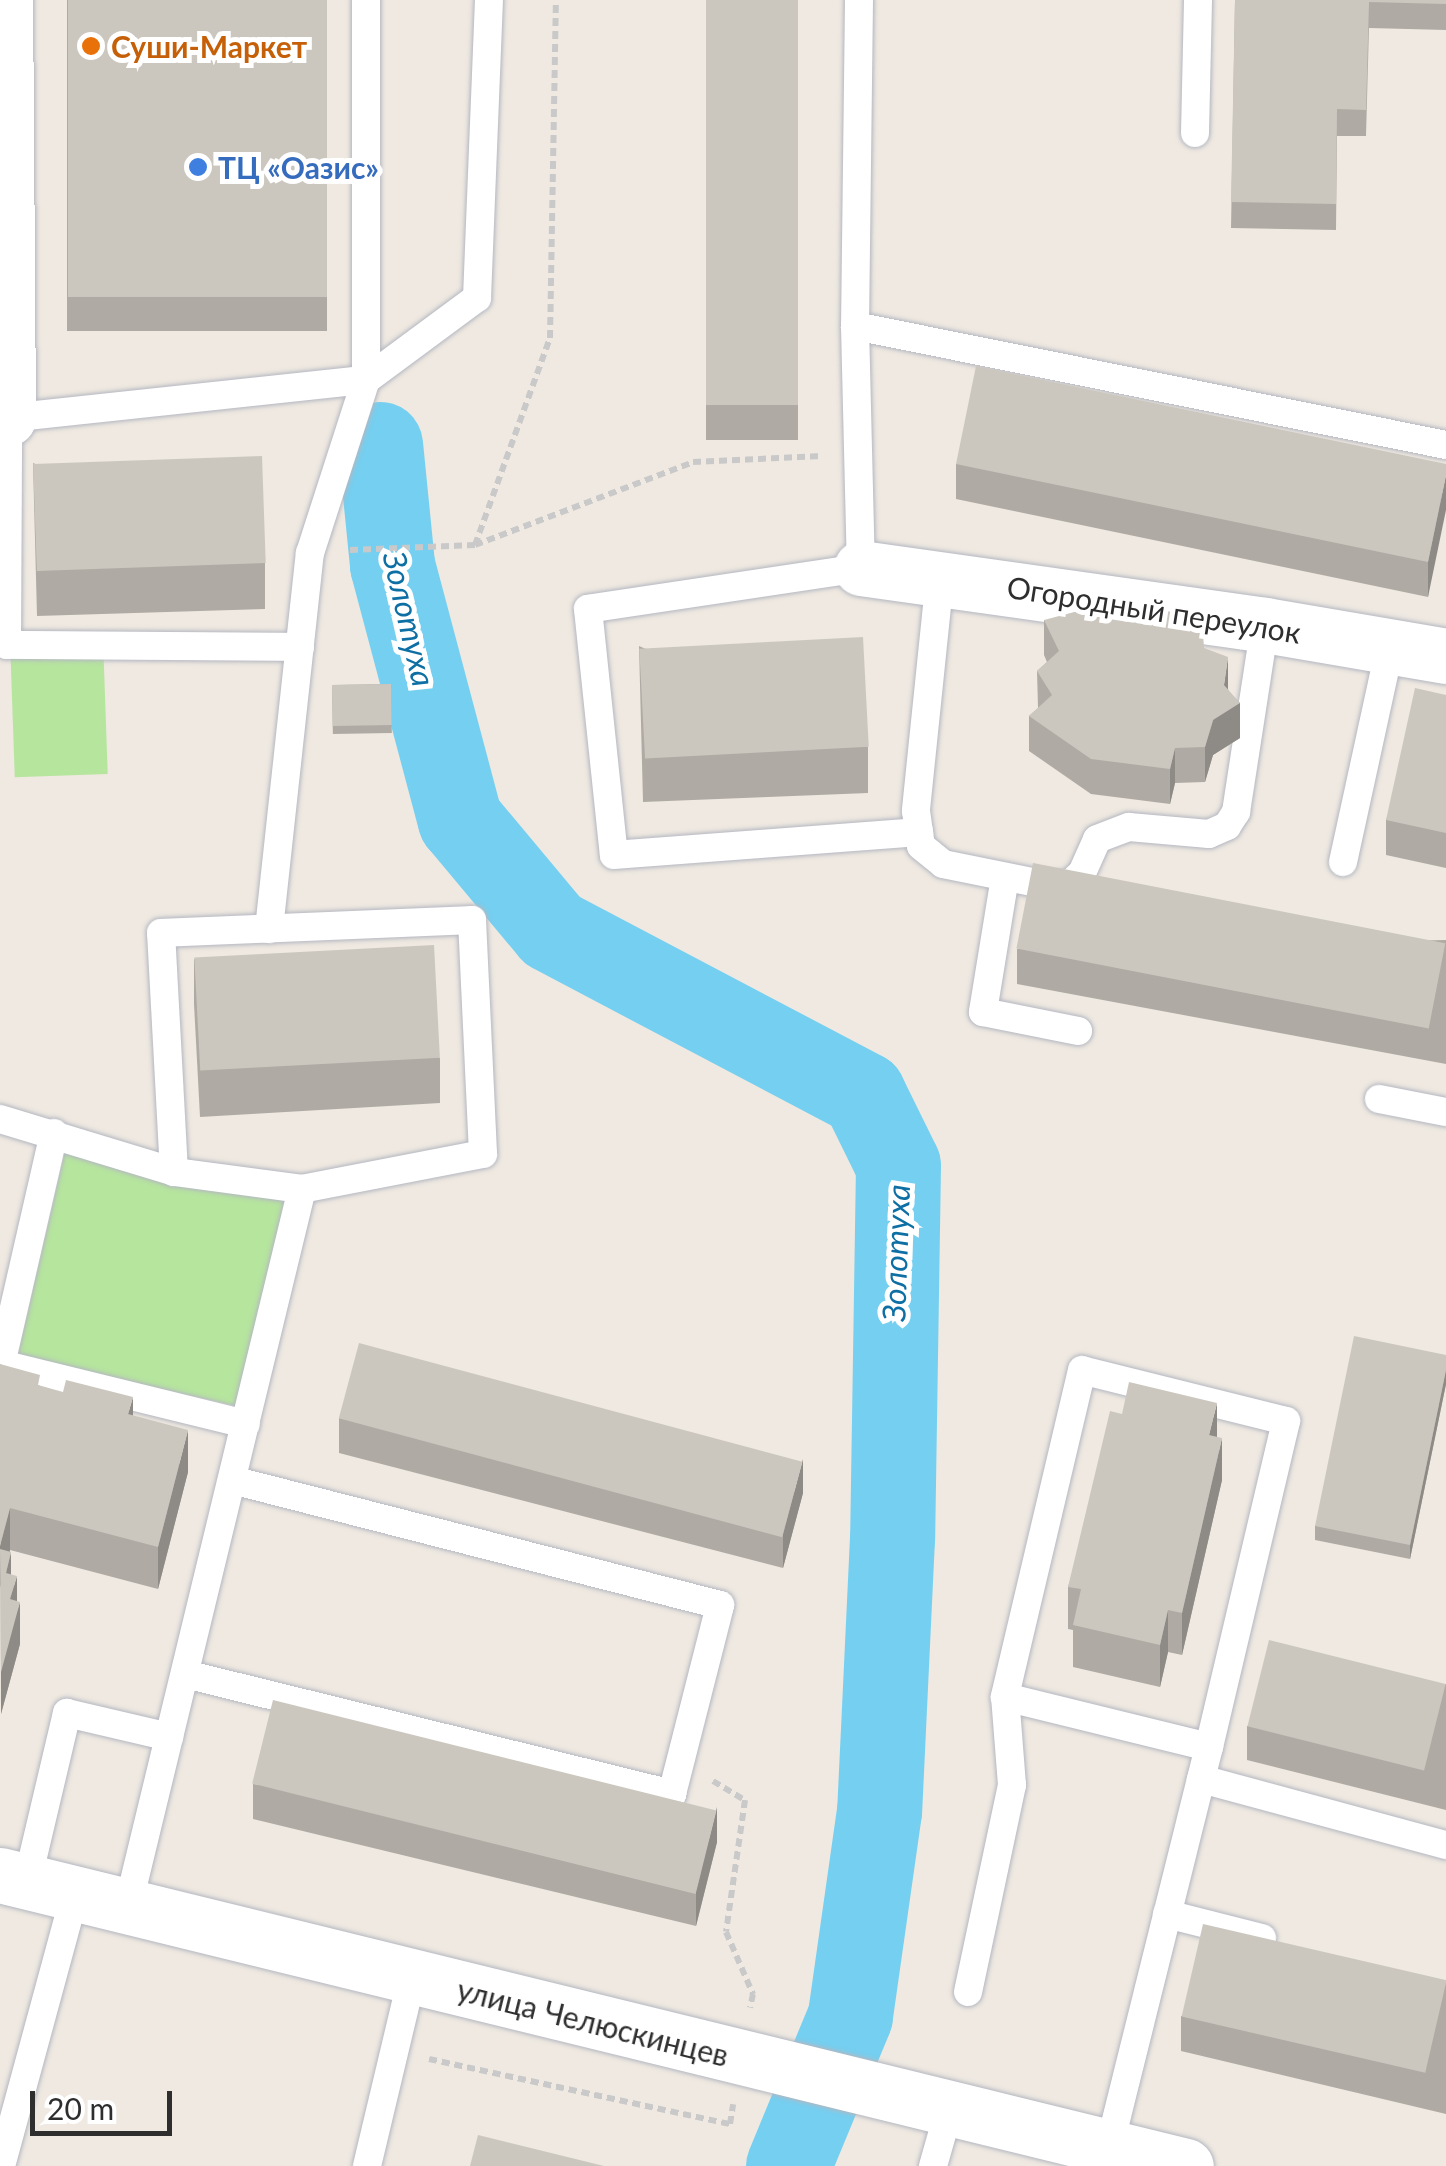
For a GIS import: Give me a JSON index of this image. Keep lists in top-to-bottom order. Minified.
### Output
{"streets":{"street":["Огородный переулок","улица Челюскинцев"]},"water":["Золотуха"],"places":["Суши-Маркет","ТЦ «Оазис»"],"scale_bar":"20 m"}
